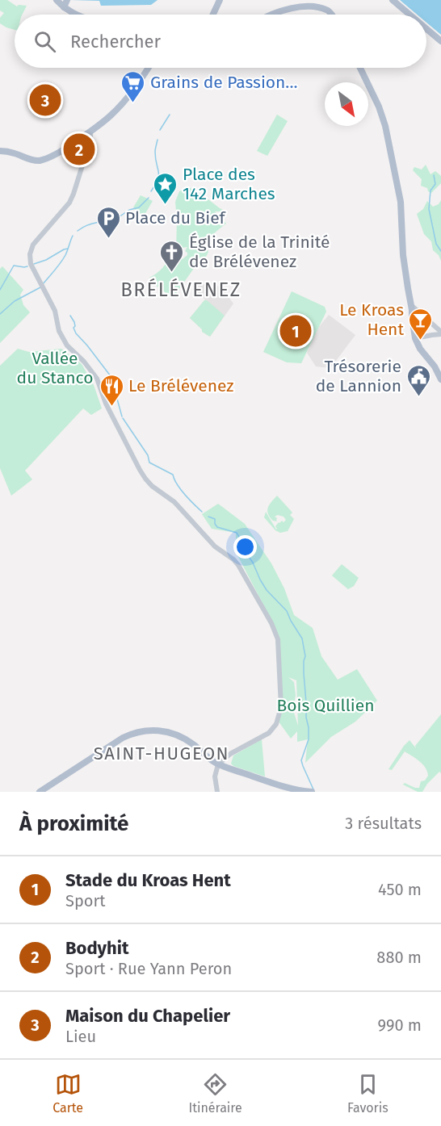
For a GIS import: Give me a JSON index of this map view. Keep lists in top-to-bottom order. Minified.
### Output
{"districts":["BRÉLÉVENEZ","SAINT-HUGEON"],"parks":["Vallée du Stanco","Bois Quillien"],"places":{"supermarket":["Grains de Passion..."],"place":["Place des 142 Marches"],"parking":["Place du Bief"],"church":["Église de la Trinité de Brélévenez"],"bar":["Le Kroas Hent"],"public building":["Trésorerie de Lannion"],"restaurant":["Le Brélévenez"]},"north":"bottom right","page":{"search":"Rechercher","pins":["3","2","1"],"heading":["À proximité","3 résultats"],"list":[{"mark":"1","name":"Stade du Kroas Hent","note":"Sport","value":"450 m"},{"mark":"2","name":"Bodyhit","note":"Sport · Rue Yann Peron","value":"880 m"},{"mark":"3","name":"Maison du Chapelier","note":"Lieu","value":"990 m"}],"nav":["Carte","Itinéraire","Favoris"]}}
